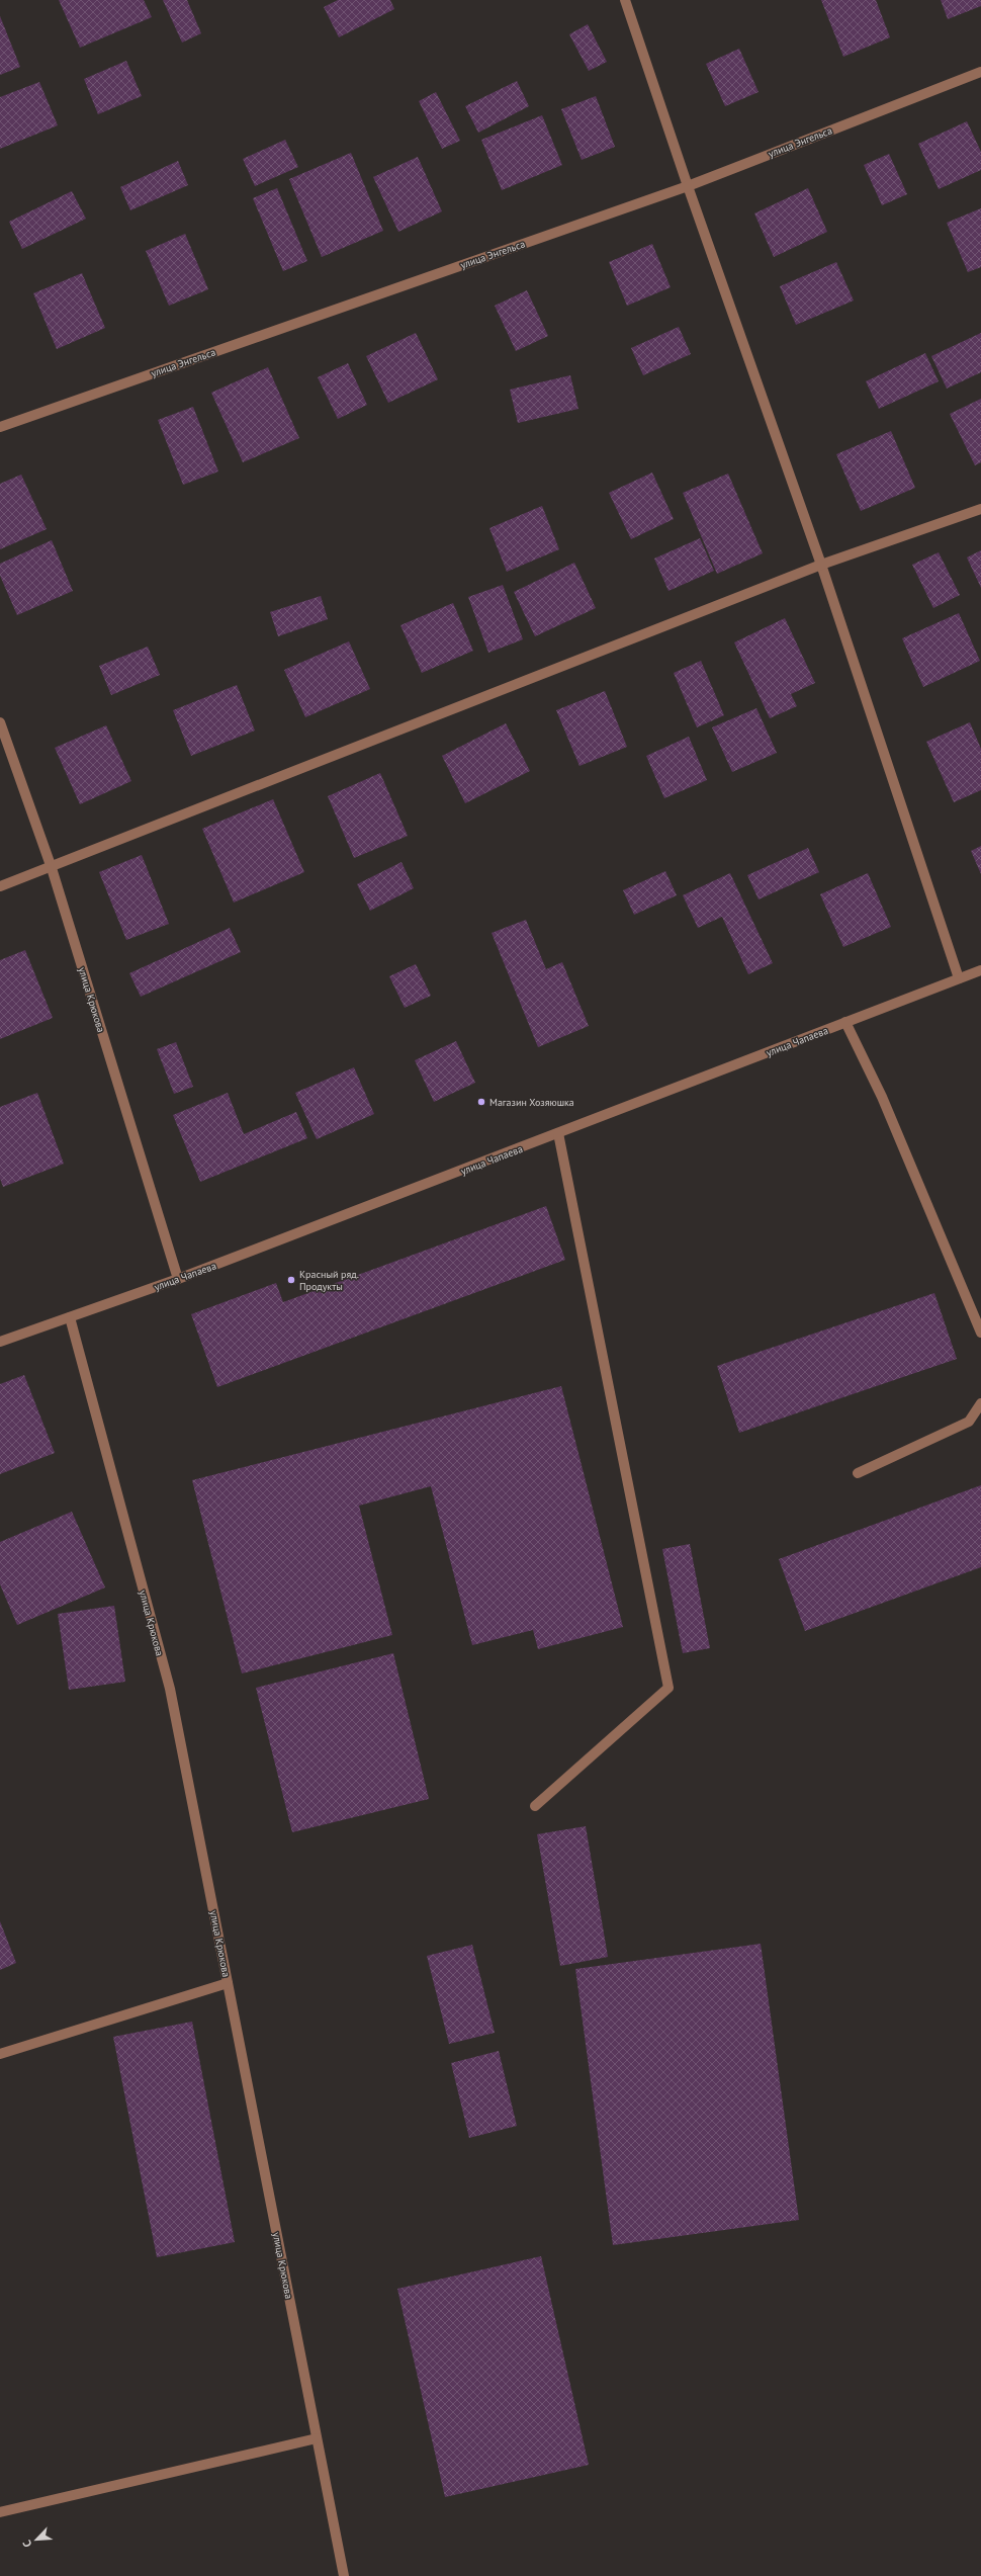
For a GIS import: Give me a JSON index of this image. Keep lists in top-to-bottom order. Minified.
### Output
{"streets":{"street":["улица Энгельса","улица Крюкова","улица Чапаева"]},"crossings":[["улица Крюкова","улица Чапаева"]],"places":["Магазин Хозяюшка","Красный ряд. Продукты"],"north":"bottom left"}
